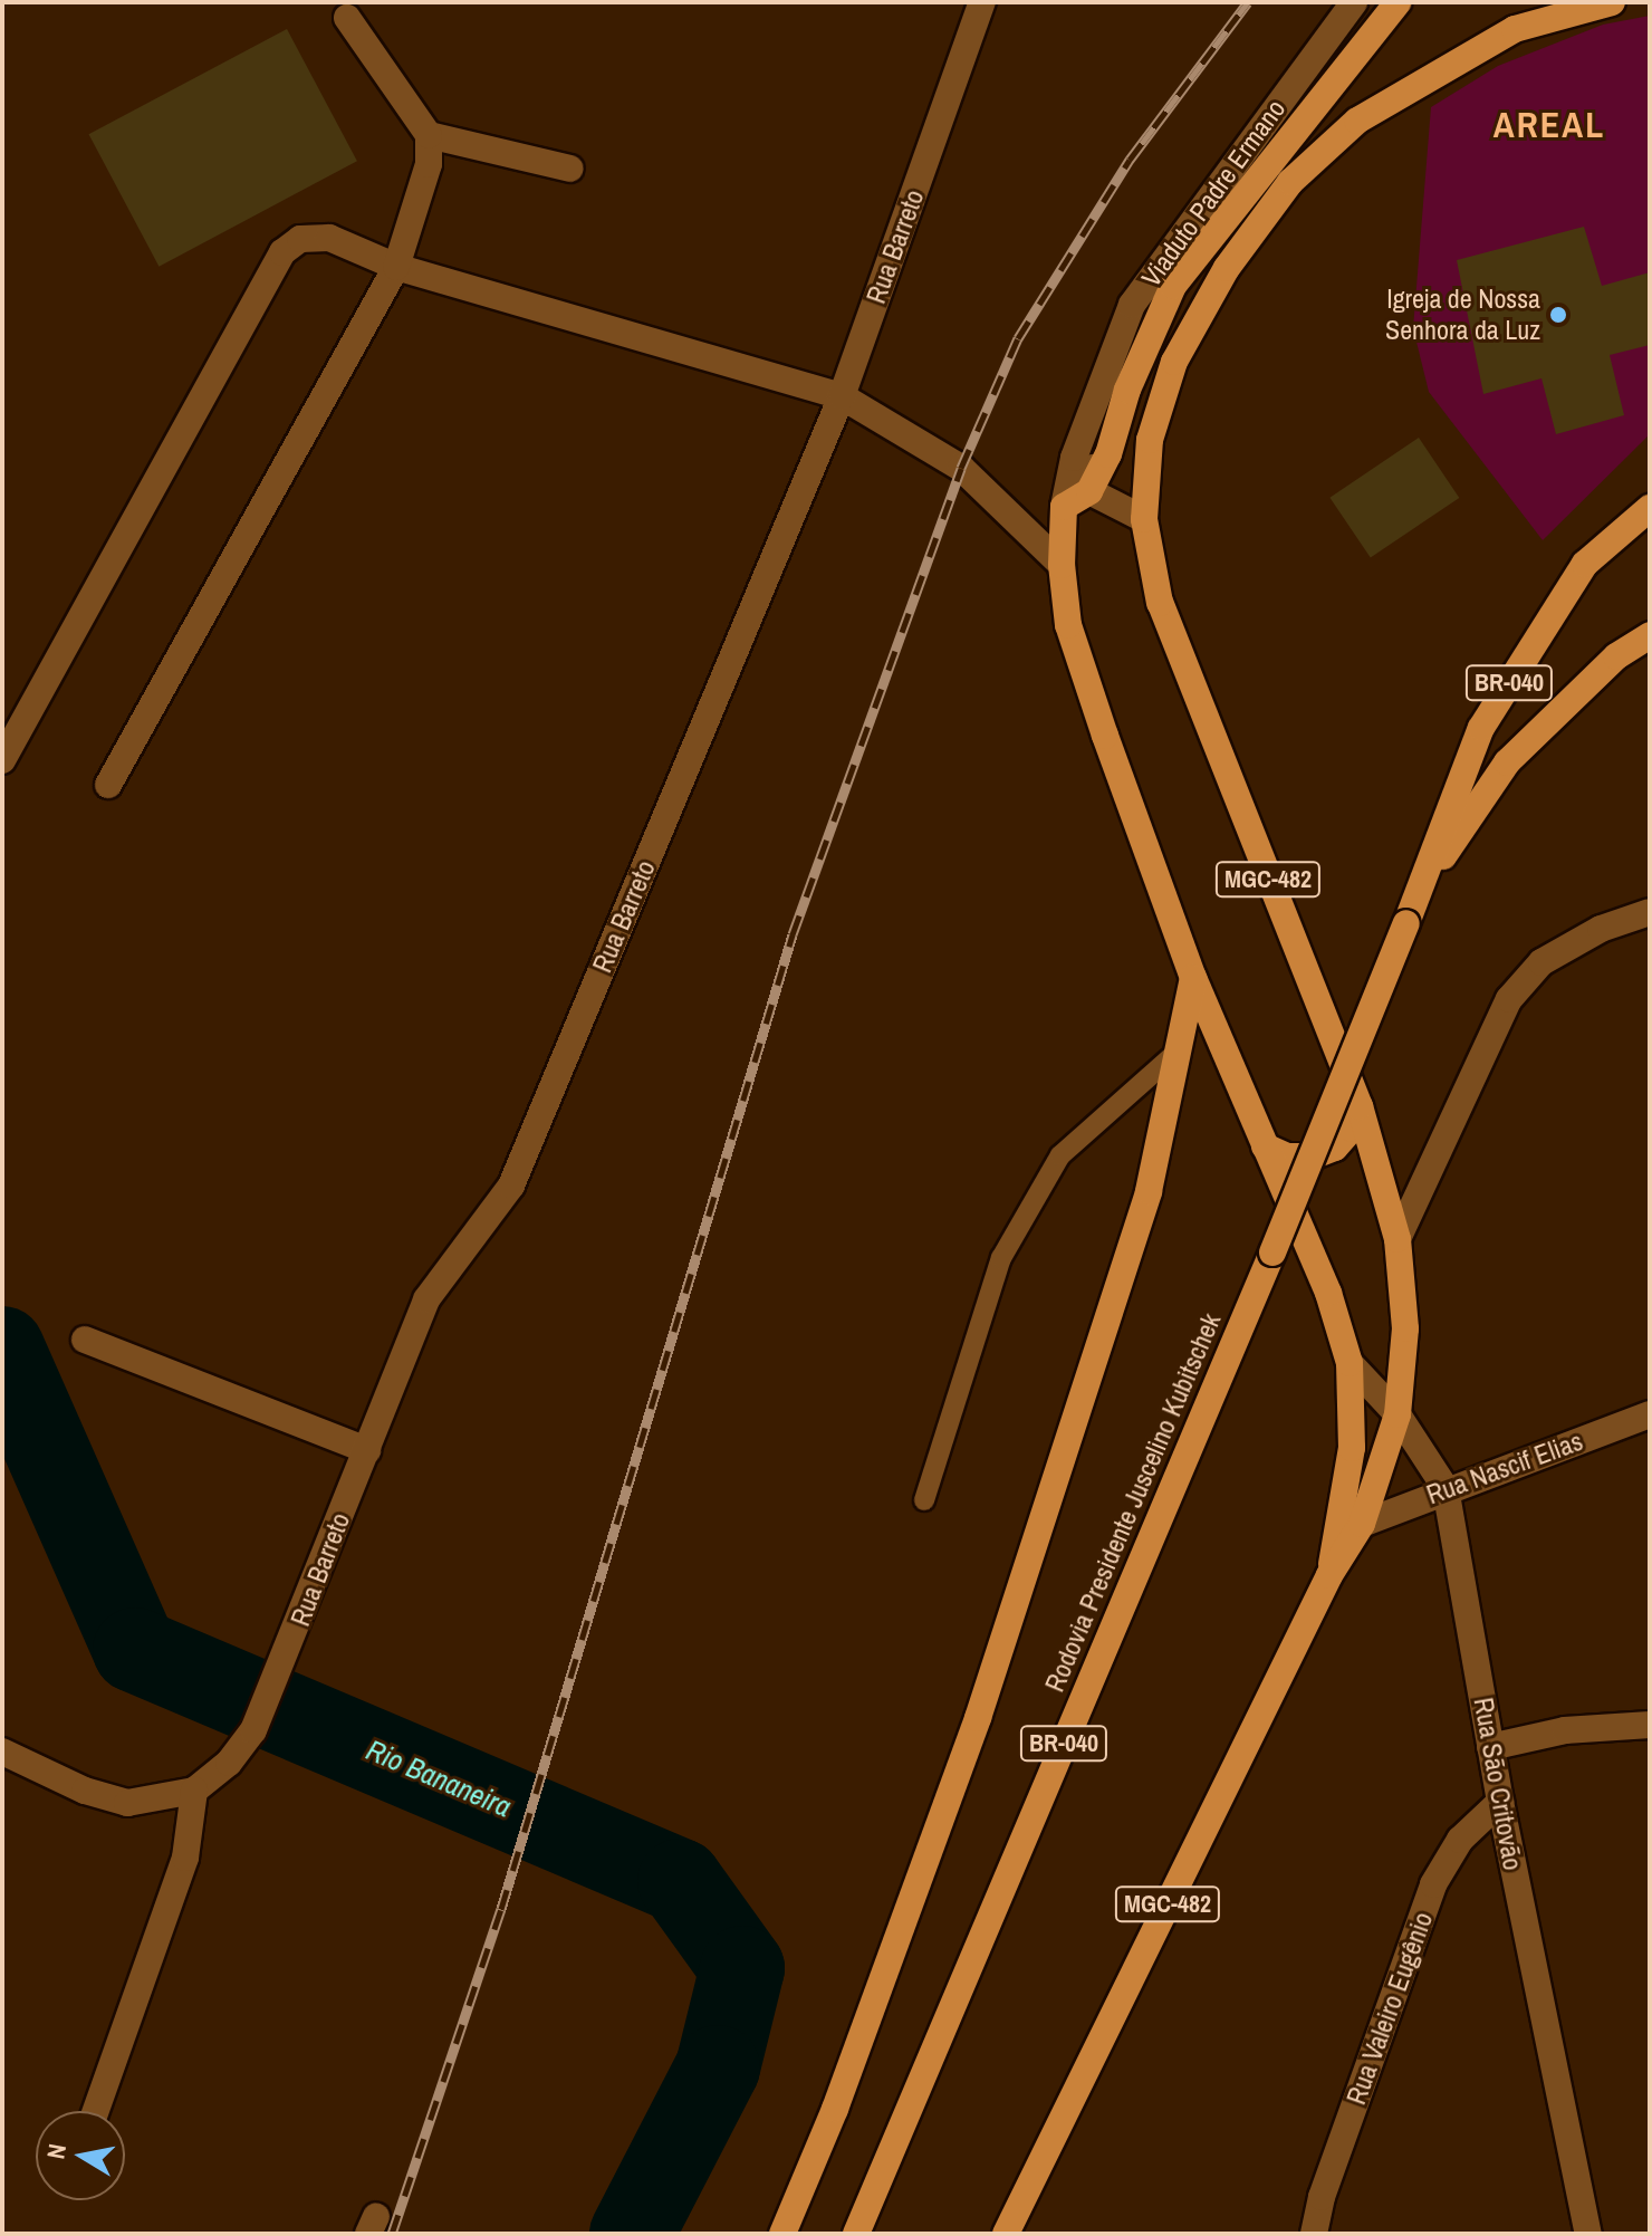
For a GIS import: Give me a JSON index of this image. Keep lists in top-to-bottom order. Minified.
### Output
{"streets":{"highway":["BR-040","MGC-482","Rodovia Presidente Juscelino Kubitschek"],"street":["Viaduto Padre Ermano","Rua Barreto","Rua Nascif Elias","Rua São Critovão","Rua Valeiro Eugênio"]},"crossings":[["MGC-482","Rua Nascif Elias"],["MGC-482","Rua São Critovão"],["Rua Nascif Elias","Rua São Critovão"],["Rua São Critovão","Rua Valeiro Eugênio"]],"districts":["AREAL"],"water":["Rio Bananeira"],"places":["Igreja de Nossa Senhora da Luz"],"north":"left"}
